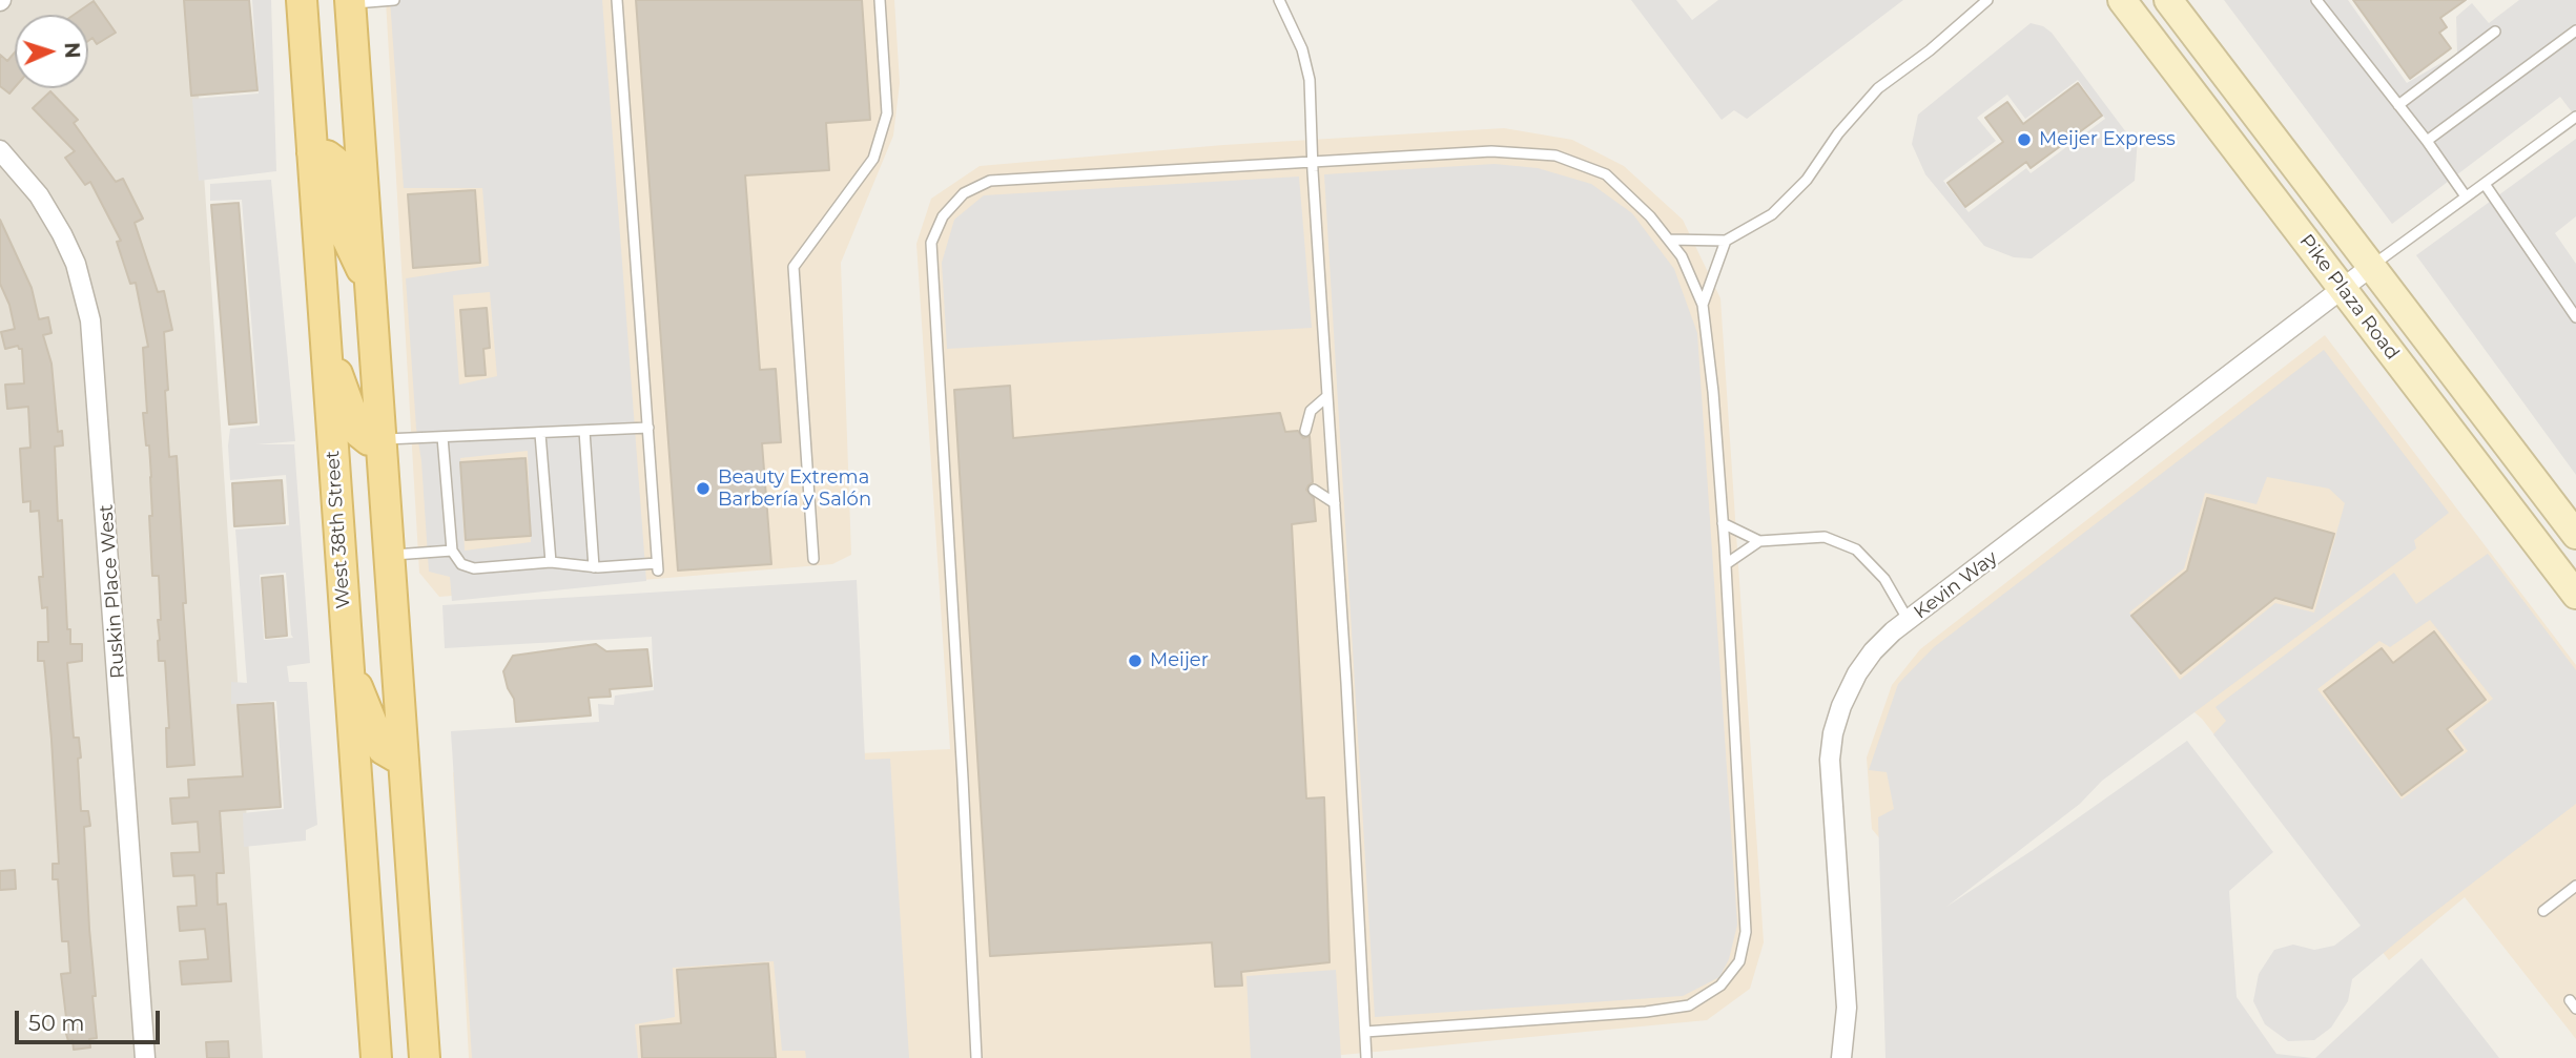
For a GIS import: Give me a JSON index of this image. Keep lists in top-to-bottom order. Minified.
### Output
{"streets":{"main road":["Pike Plaza Road","West 38th Street"],"street":["Kevin Way","Ruskin Place West"]},"crossings":[["Pike Plaza Road","Kevin Way"]],"places":["Meijer Express","Beauty Extrema Barbería y Salón","Meijer"],"scale_bar":"50 m","north":"right"}
